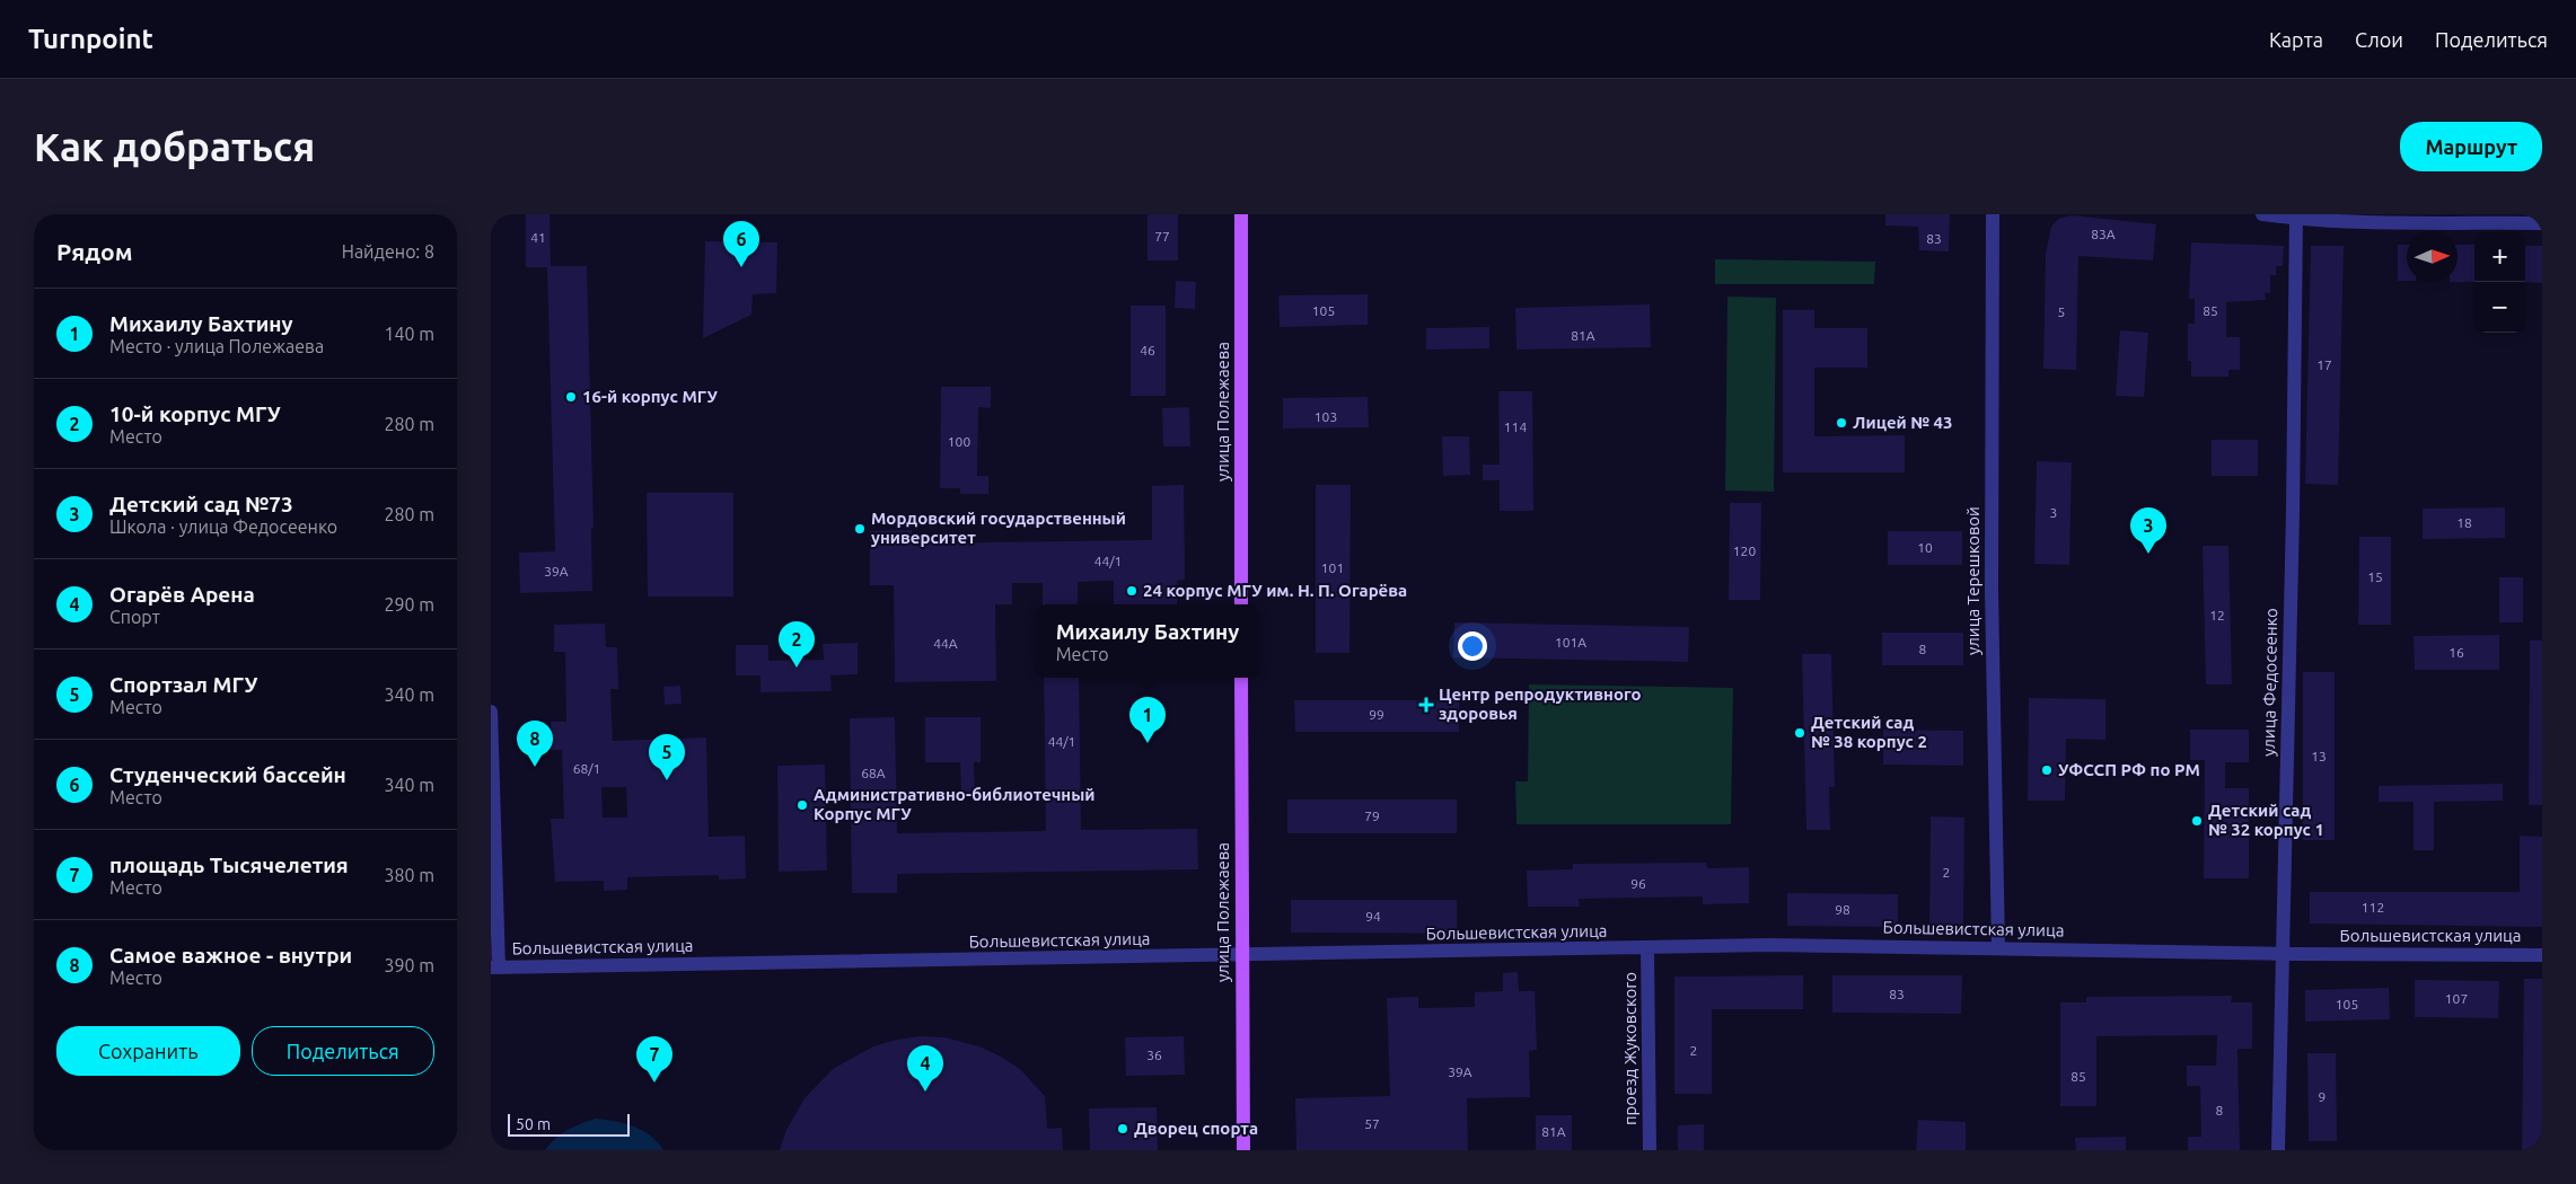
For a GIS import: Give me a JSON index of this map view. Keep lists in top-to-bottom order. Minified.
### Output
{"streets":{"main road":["улица Полежаева"],"street":["улица Терешковой","улица Федосеенко","Большевистская улица","проезд Жуковского"]},"crossings":[["улица Полежаева","Большевистская улица"],["улица Терешковой","Большевистская улица"],["улица Федосеенко","Большевистская улица"],["Большевистская улица","проезд Жуковского"]],"places":{"other":["16-й корпус МГУ","Лицей № 43","Мордовский государственный университет","24 корпус МГУ им. Н. П. Огарёва","Детский сад № 38 корпус 2","УФССП РФ по РМ","Административно-библиотечный Корпус МГУ","Детский сад № 32 корпус 1","Дворец cпорта"],"health":["Центр репродуктивного здоровья"]},"house_numbers":["83А","77","41","83","105","85","5","81А","46","17","103","114","100","3","18","10","120","44/1","101","39А","15","12","101А","44А","8","16","99","44/1","13","68/1","68А","79","2","96","112","98","94","83","107","105","2","36","39А","85","9","8","57","81А"],"scale_bar":"50 m","north":"right","page":{"header":"Turnpoint","nav":["Карта","Слои","Поделиться"],"buttons":["Маршрут",["Сохранить","Поделиться"]],"title":"Как добраться","heading":["Рядом","Найдено: 8"],"pins":["6","3","2","1","8","5","7","4"],"map_buttons":["+","−"],"list":[{"mark":"1","name":"Михаилу Бахтину","note":"Место · улица Полежаева","value":"140 m"},{"mark":"2","name":"10-й корпус МГУ","note":"Место","value":"280 m"},{"mark":"3","name":"Детский сад №73","note":"Школа · улица Федосеенко","value":"280 m"},{"mark":"4","name":"Огарёв Арена","note":"Спорт","value":"290 m"},{"mark":"5","name":"Спортзал МГУ","note":"Место","value":"340 m"},{"mark":"6","name":"Студенческий бассейн","note":"Место","value":"340 m"},{"mark":"7","name":"площадь Тысячелетия","note":"Место","value":"380 m"},{"mark":"8","name":"Самое важное - внутри","note":"Место","value":"390 m"}],"popup":["Михаилу Бахтину","Место"],"scale":"50 m"}}
